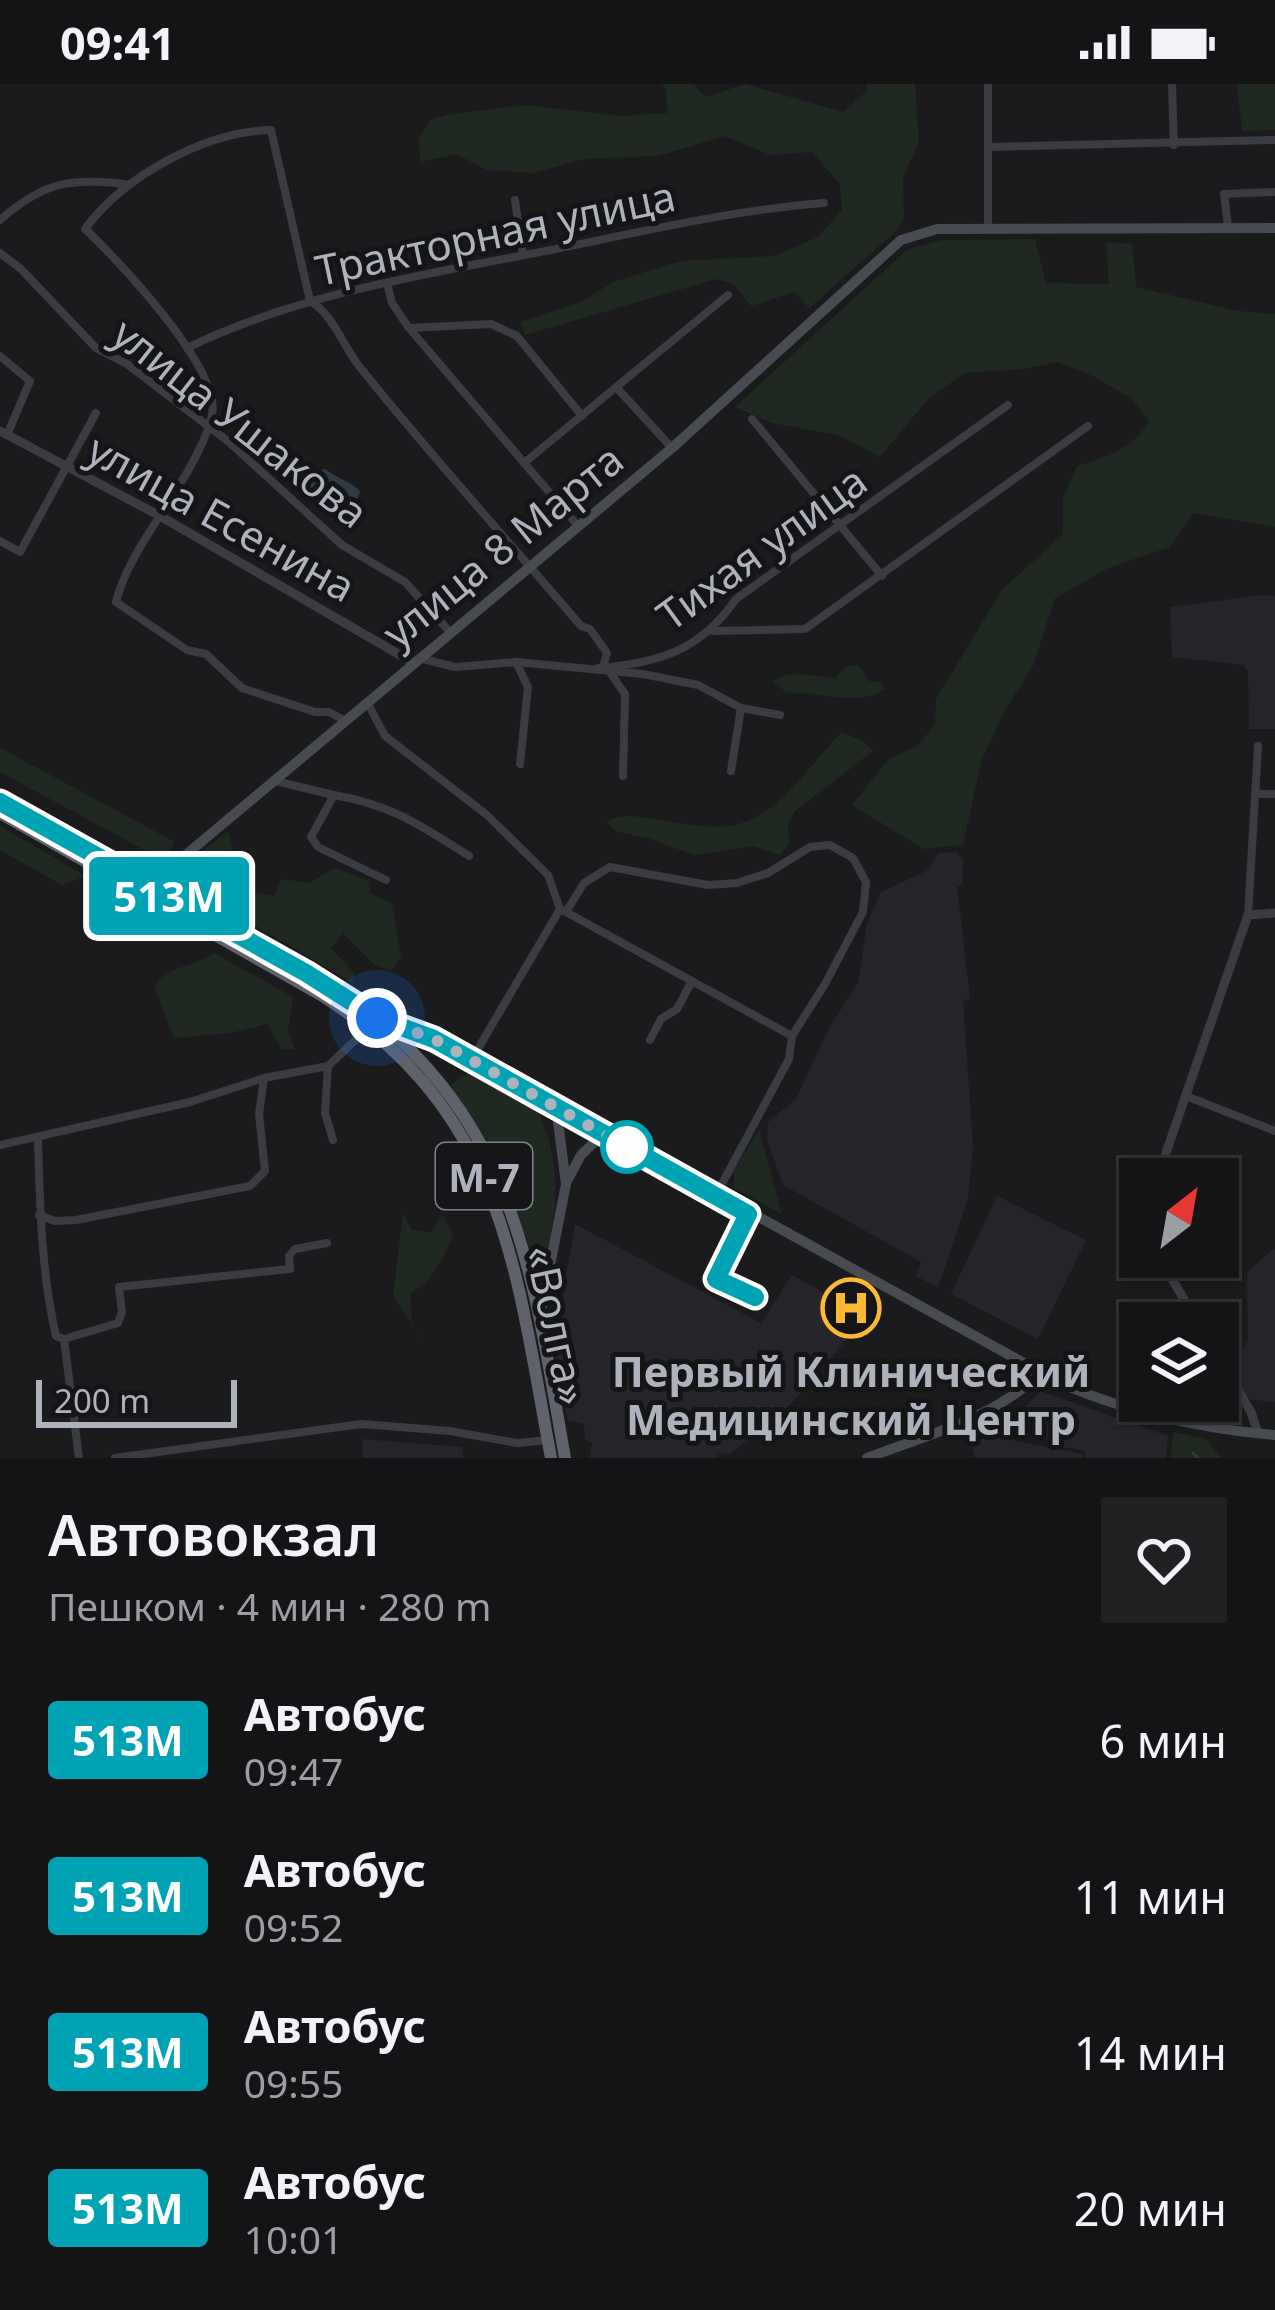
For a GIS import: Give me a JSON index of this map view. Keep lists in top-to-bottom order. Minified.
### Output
{"streets":{"highway":["М-7","«Волга»"],"main road":["улица 8 Марта"],"street":["Тракторная улица","улица Ушакова","улица Есенина","Тихая улица"]},"crossings":[["улица Ушакова","улица 8 Марта"],["улица Есенина","улица 8 Марта"],["улица 8 Марта","«Волга»"]],"places":{"hospital":["Первый Клинический Медицинский Центр"]},"lines":["bus line 513М"],"scale_bar":"200 m","north":"top right","page":{"status":"09:41","on_map":"513М","scale":"200 m","heading":["Автовокзал","Пешком · 4 мин · 280 m"],"list":[{"mark":"513М","name":"Автобус","note":"09:47","value":"6 мин"},{"mark":"513М","name":"Автобус","note":"09:52","value":"11 мин"},{"mark":"513М","name":"Автобус","note":"09:55","value":"14 мин"},{"mark":"513М","name":"Автобус","note":"10:01","value":"20 мин"}]}}
